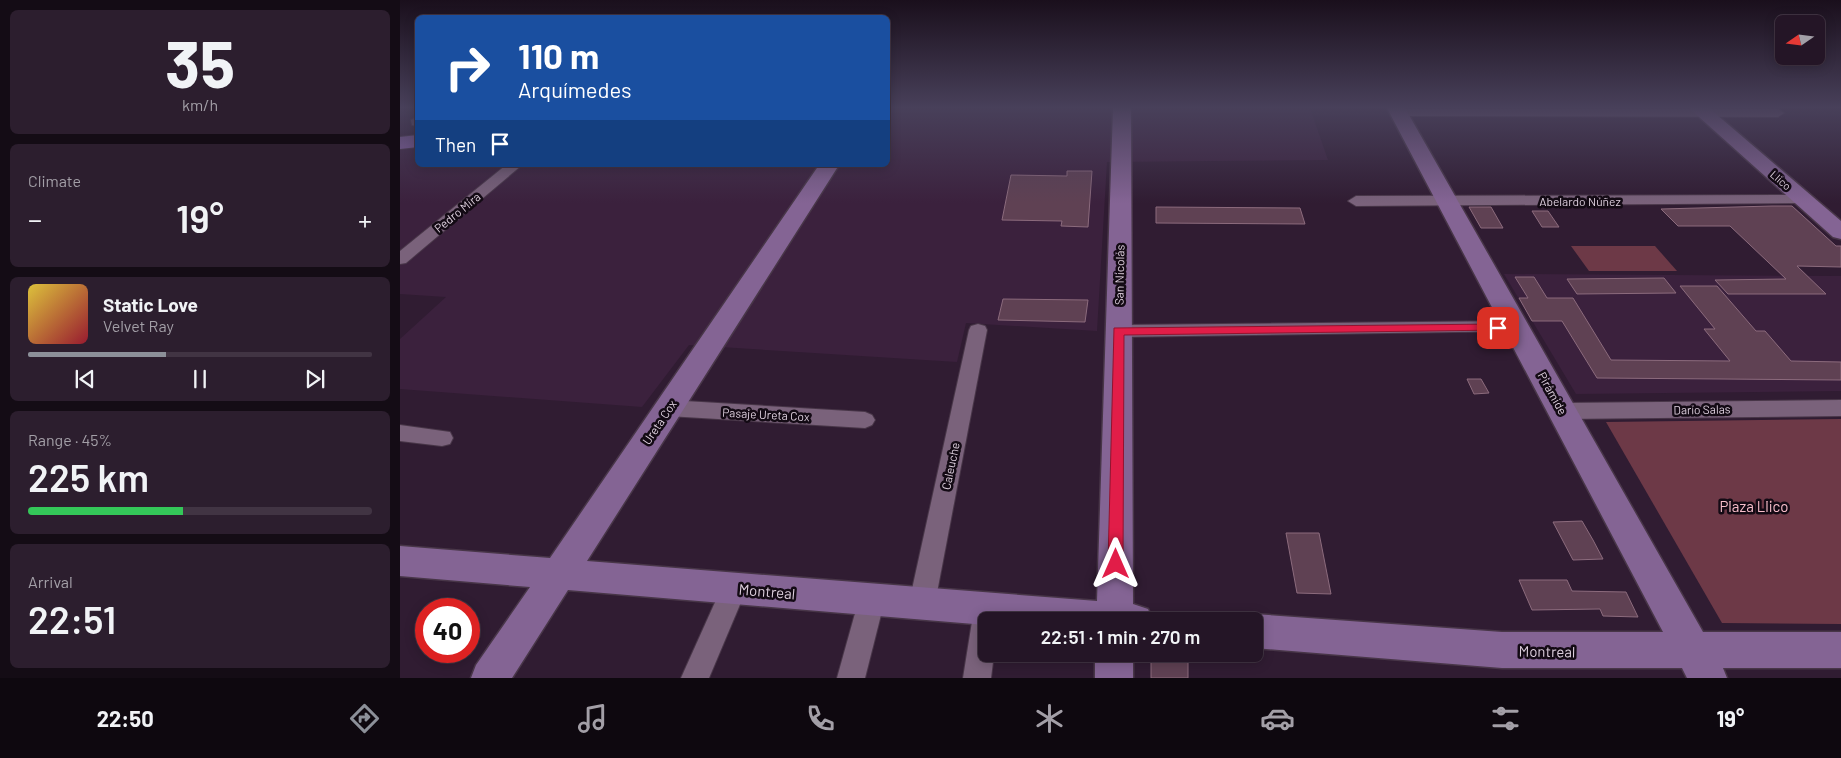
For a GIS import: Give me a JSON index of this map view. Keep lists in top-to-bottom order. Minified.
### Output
{"streets":{"street":["Llico","Abelardo Núñez","Pedro Mira","San Nicolás","Pirámide","Darío Salas","Pasaje Ureta Cox","Ureta Cox","Caleuche","Montreal"]},"crossings":[["Llico","Abelardo Núñez"],["Abelardo Núñez","Pirámide"],["Pirámide","Darío Salas"],["Pirámide","Montreal"],["Pasaje Ureta Cox","Ureta Cox"],["Ureta Cox","Montreal"],["Caleuche","Montreal"]],"parks":["Plaza Llico"],"north":"left","page":{"tile":[["35","km/h"],"Climate",["Range · 45%","225 km"],["Arrival","22:51"]],"turn":["110 m","Arquímedes"],"then":"Then","heat":["−","19°","+"],"song":["Static Love","Velvet Ray"],"limit":"40","trip":"22:51 · 1 min · 270 m","tabs":["22:50","19°"]}}
